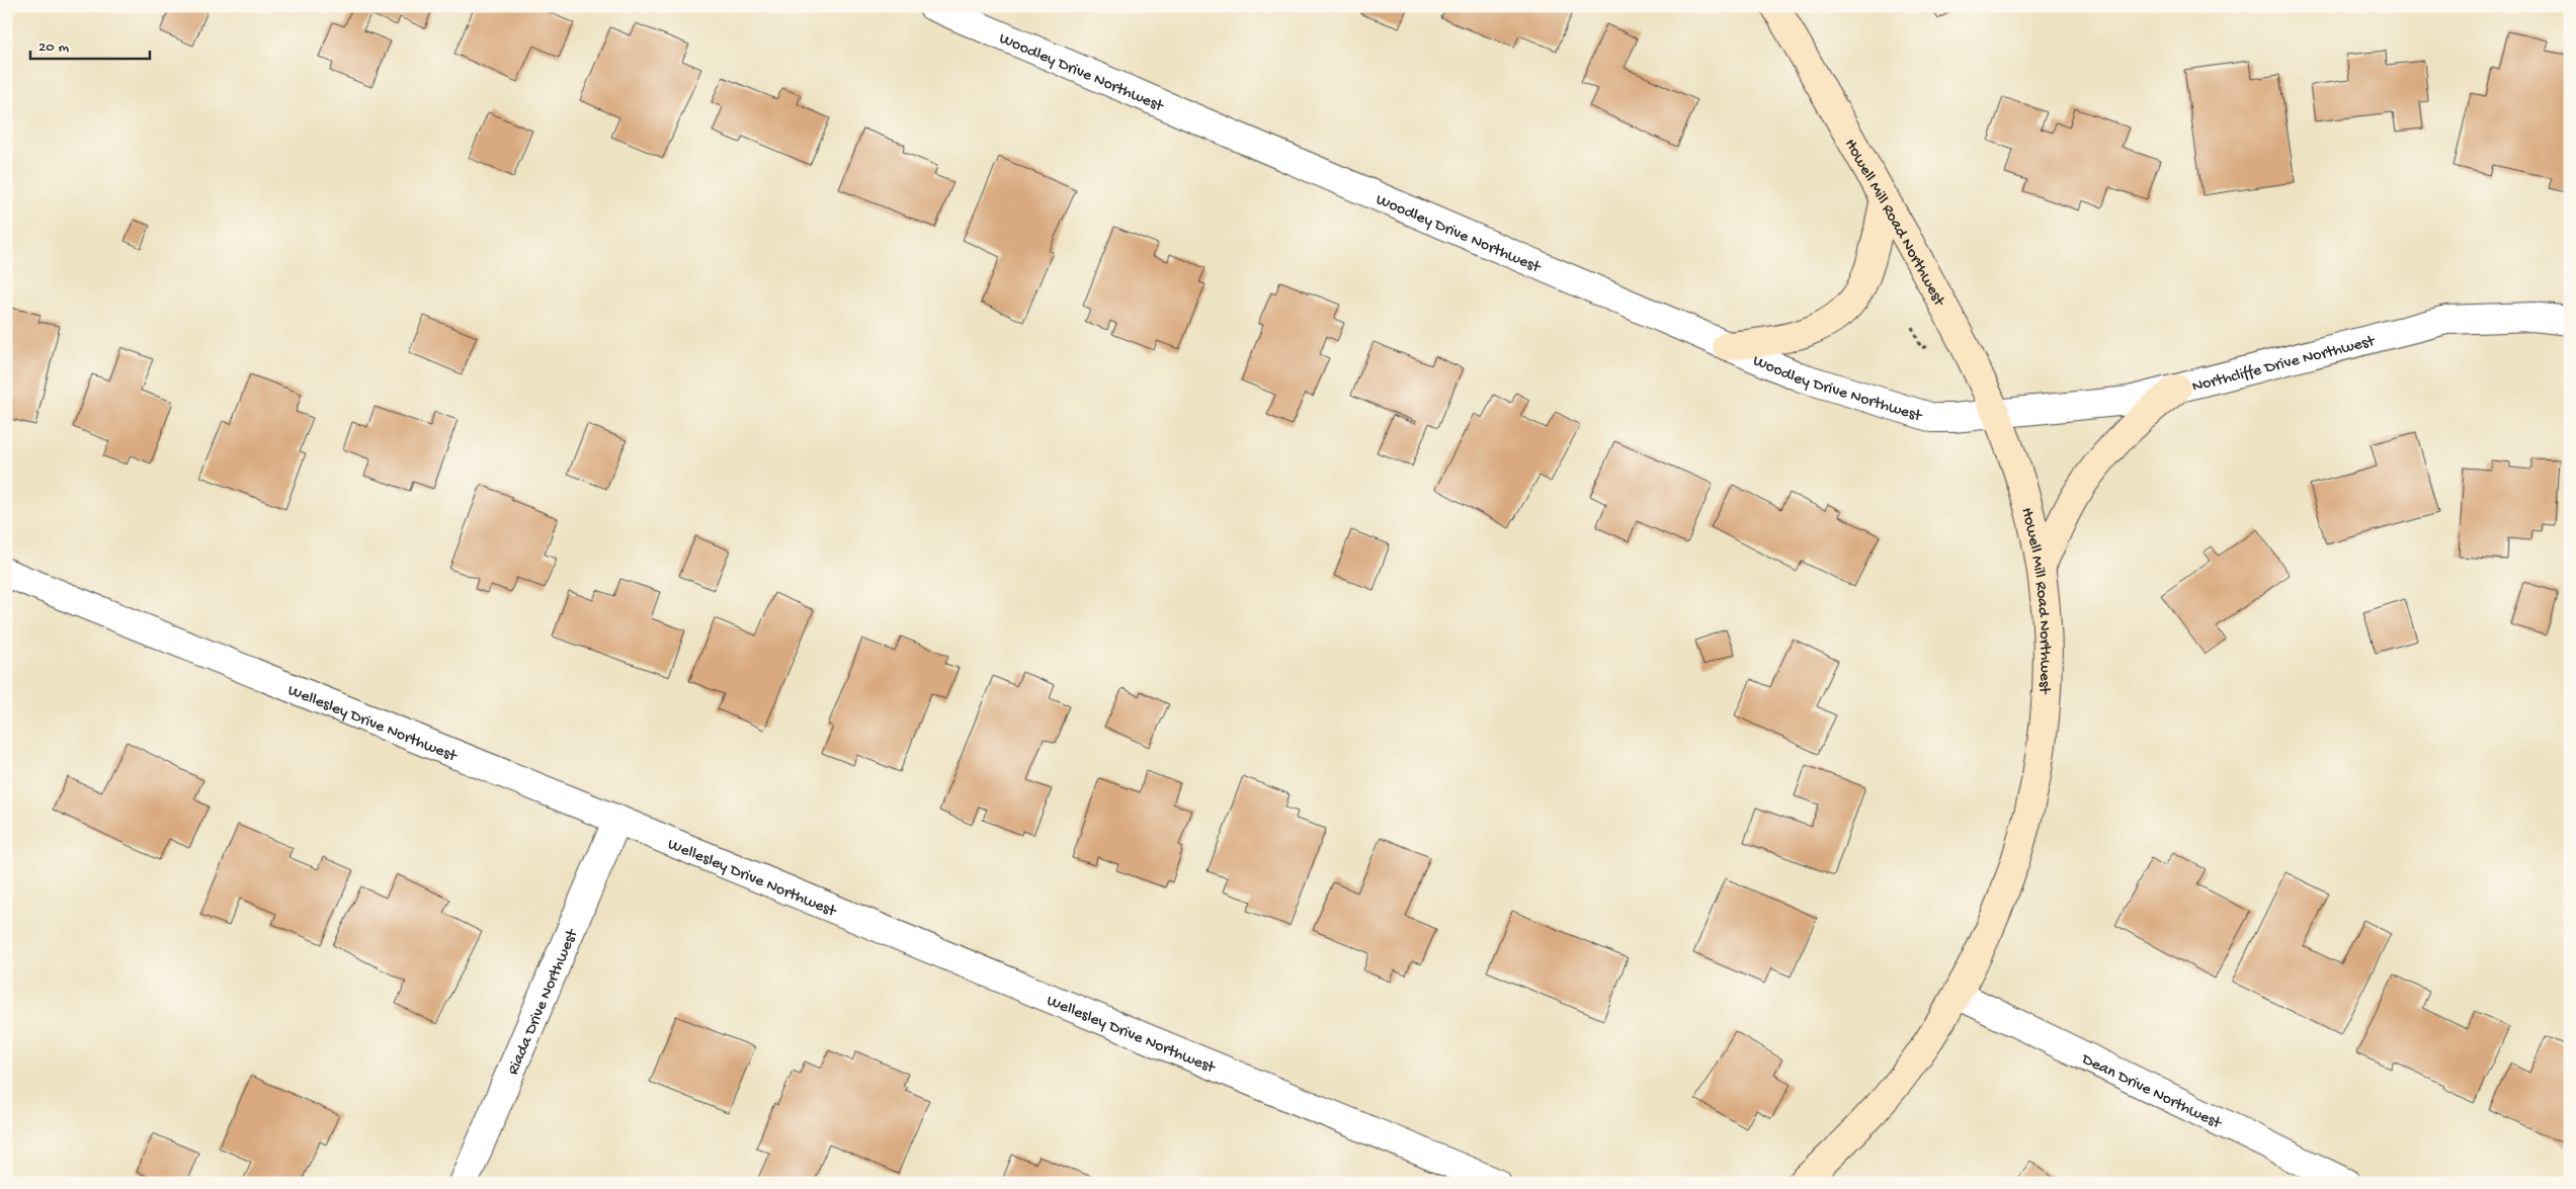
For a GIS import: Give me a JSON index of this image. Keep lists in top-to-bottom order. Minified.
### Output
{"streets":{"main road":["Howell Mill Road Northwest"],"street":["Woodley Drive Northwest","Northcliffe Drive Northwest","Wellesley Drive Northwest","Riada Drive Northwest","Dean Drive Northwest"]},"crossings":[["Woodley Drive Northwest","Howell Mill Road Northwest"],["Woodley Drive Northwest","Northcliffe Drive Northwest"],["Howell Mill Road Northwest","Northcliffe Drive Northwest"],["Howell Mill Road Northwest","Dean Drive Northwest"],["Wellesley Drive Northwest","Riada Drive Northwest"]],"scale_bar":"20 m"}
